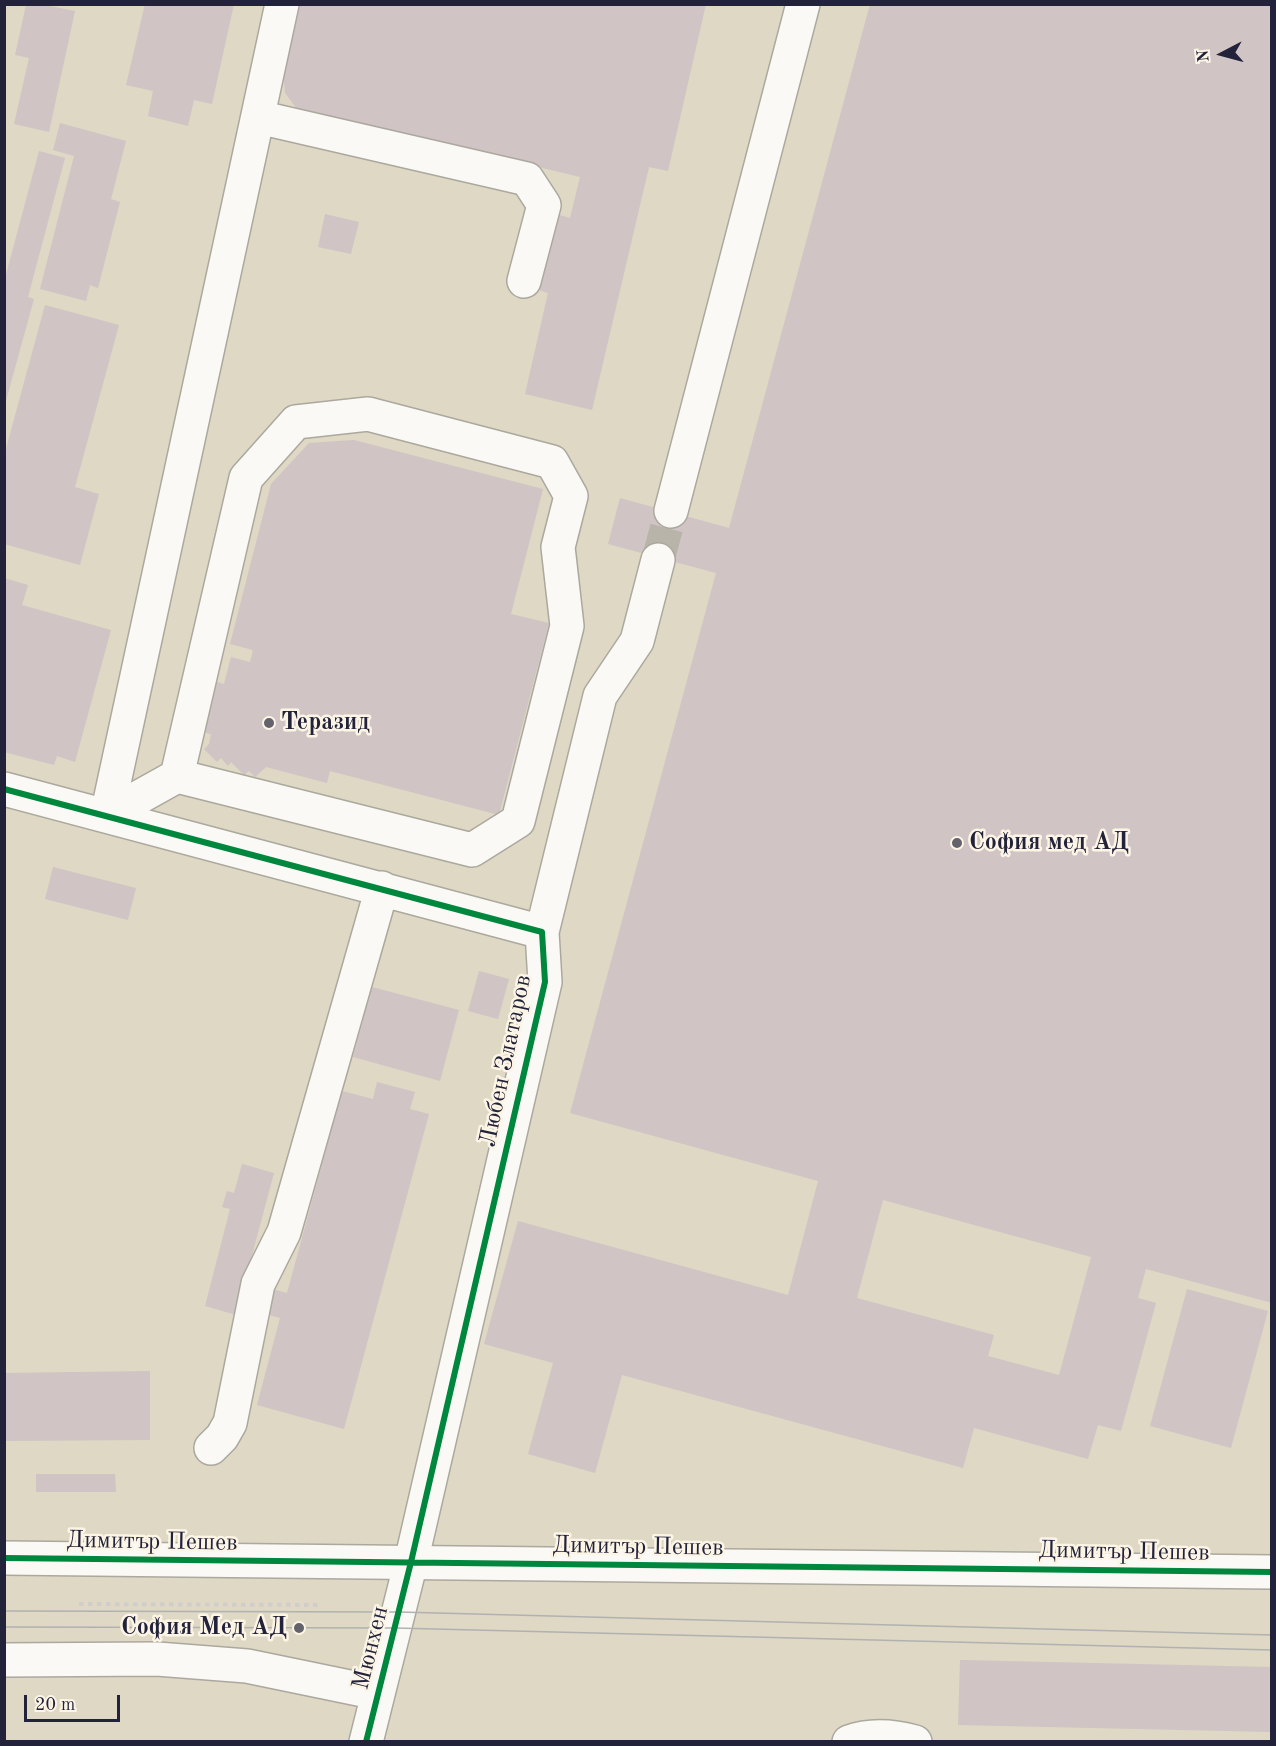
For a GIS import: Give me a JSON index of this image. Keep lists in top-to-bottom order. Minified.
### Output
{"streets":{"street":["Любен Златаров","Димитър Пешев","Мюнхен"]},"crossings":[["Любен Златаров","Димитър Пешев"],["Любен Златаров","Мюнхен"],["Димитър Пешев","Мюнхен"]],"places":["Теразид","София мед АД","София Мед АД"],"scale_bar":"20 m","north":"left"}
